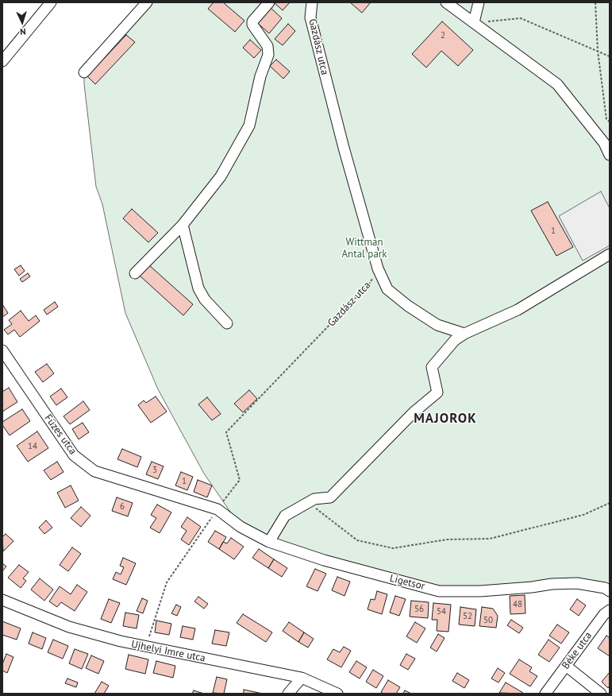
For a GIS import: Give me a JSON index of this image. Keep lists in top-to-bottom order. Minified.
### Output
{"streets":{"street":["Gazdász utca","Füzes utca","Ligetsor","Béke utca","Ujhelyi Imre utca"]},"crossings":[["Gazdász utca","Füzes utca"],["Gazdász utca","Ligetsor"],["Füzes utca","Ligetsor"]],"districts":["MAJOROK"],"parks":["Wittman Antal park"],"house_numbers":["2","1","14","3","1","6","48","56","54","52","50"],"north":"bottom"}
